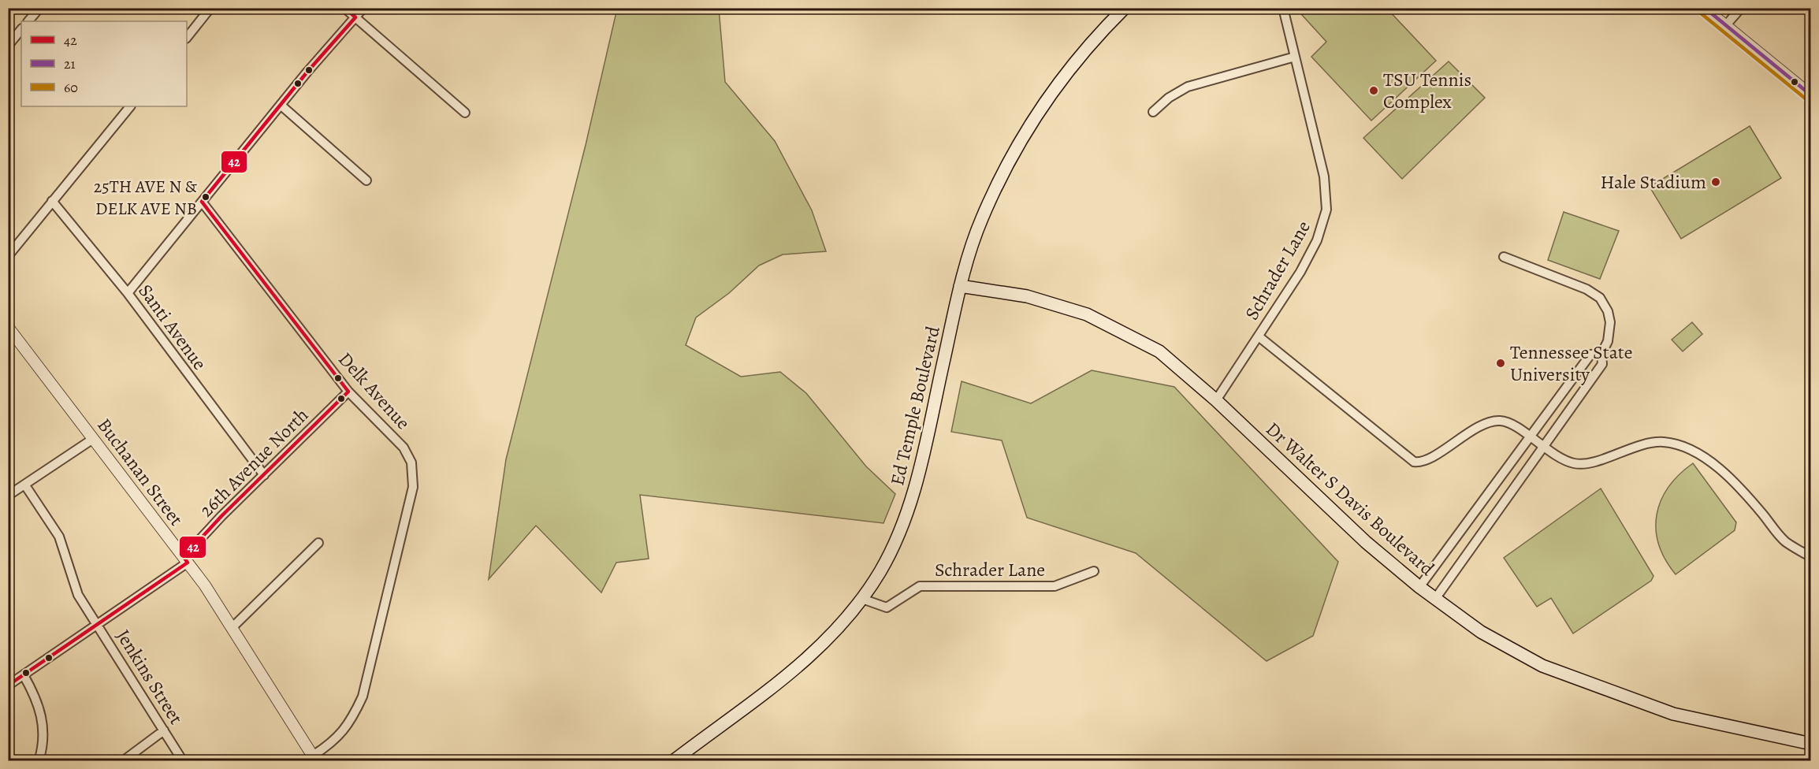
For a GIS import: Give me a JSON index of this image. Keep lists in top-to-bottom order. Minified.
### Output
{"streets":{"main road":["Ed Temple Boulevard","Dr Walter S Davis Boulevard"],"street":["Schrader Lane","Santi Avenue","Delk Avenue","26th Avenue North","Buchanan Street","Jenkins Street"]},"crossings":[["Schrader Lane","Ed Temple Boulevard"],["Schrader Lane","Dr Walter S Davis Boulevard"],["Santi Avenue","26th Avenue North"],["Delk Avenue","26th Avenue North"],["Delk Avenue","Buchanan Street"],["Ed Temple Boulevard","Dr Walter S Davis Boulevard"],["26th Avenue North","Buchanan Street"],["26th Avenue North","Jenkins Street"]],"places":["TSU Tennis Complex","Hale Stadium","25TH AVE N & DELK AVE NB","Tennessee State University"],"lines":["transit line 42","transit line 21","transit line 60"],"legend":["42","21","60"]}
